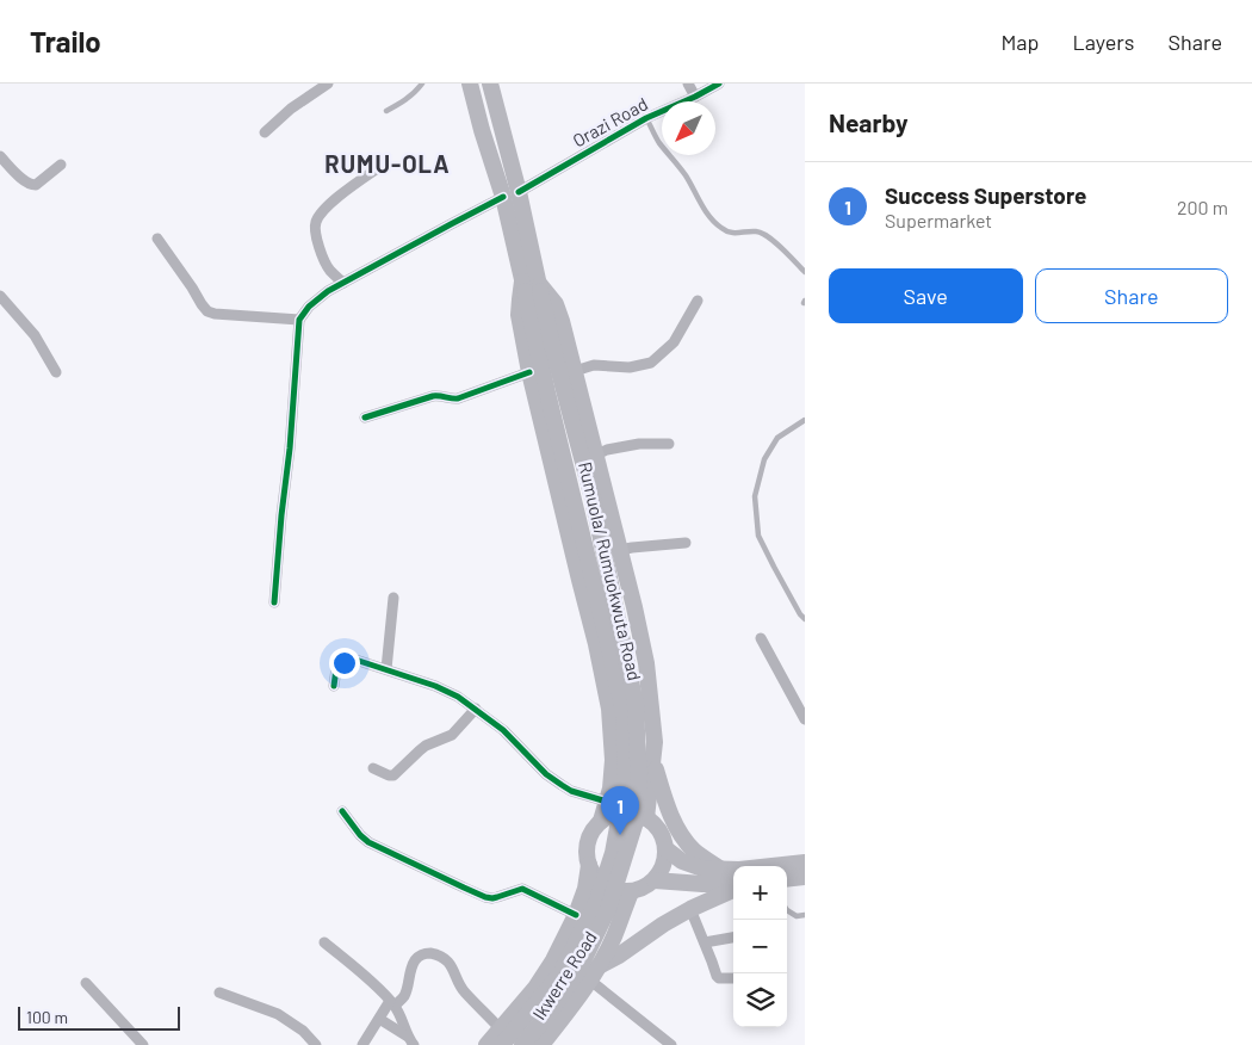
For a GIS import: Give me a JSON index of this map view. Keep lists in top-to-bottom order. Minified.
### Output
{"streets":{"main road":["Rumuola/ Rumuokwuta Road","Ikwerre Road"],"street":["Orazi Road"]},"crossings":[["Orazi Road","Rumuola/ Rumuokwuta Road"],["Rumuola/ Rumuokwuta Road","Ikwerre Road"]],"districts":["RUMU-OLA"],"scale_bar":"100 m","north":"bottom left","page":{"header":"Trailo","nav":["Map","Layers","Share"],"heading":"Nearby","list":[{"mark":"1","name":"Success Superstore","note":"Supermarket","value":"200 m"}],"buttons":["Save","Share"],"pins":"1","map_buttons":["+","−"],"scale":"100 m"}}
